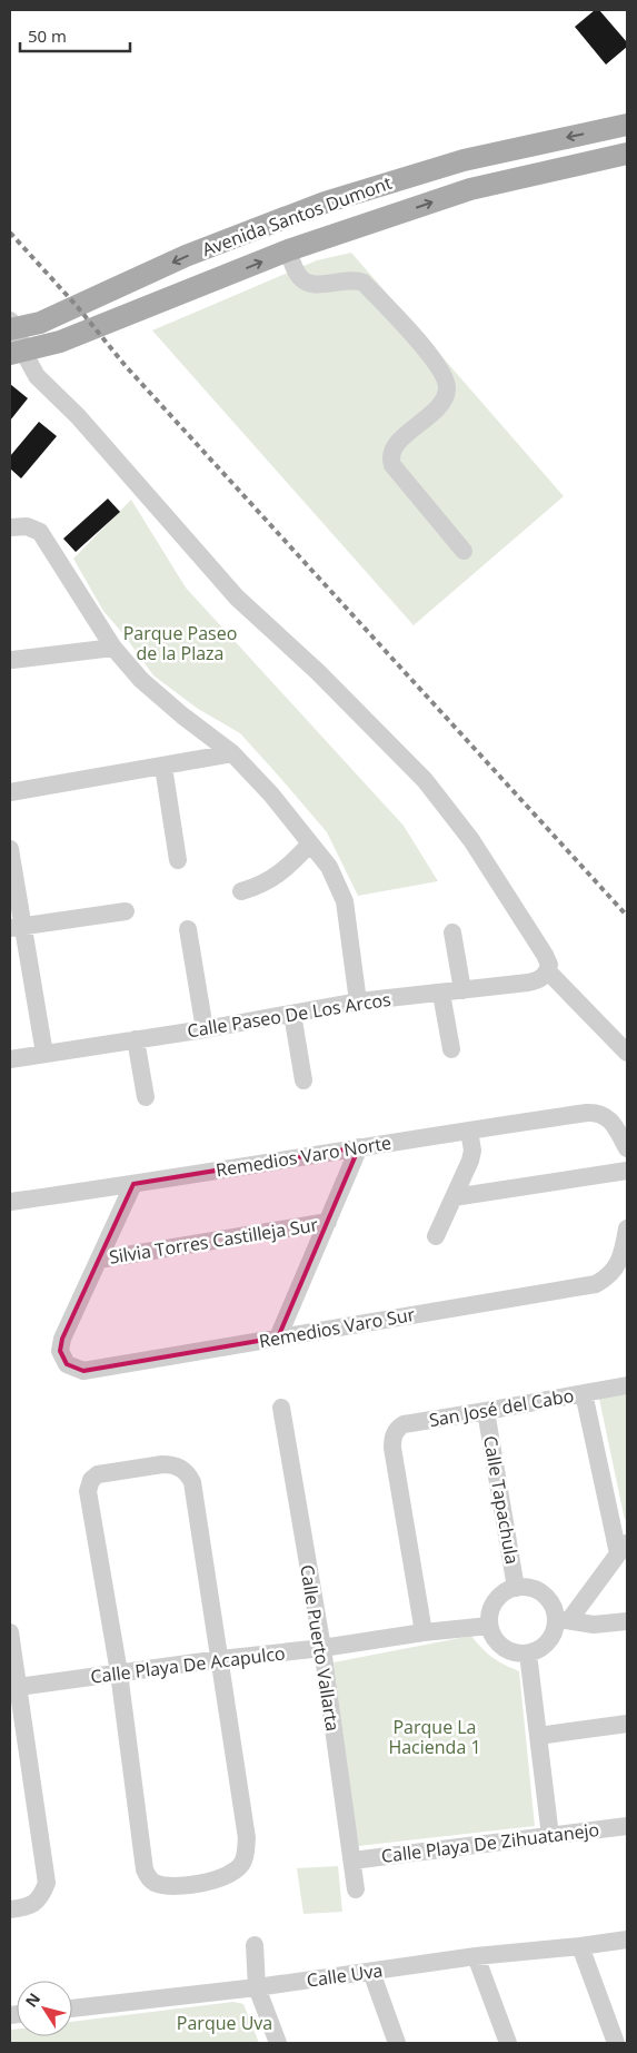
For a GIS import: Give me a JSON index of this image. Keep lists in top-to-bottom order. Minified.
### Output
{"streets":{"main road":["Avenida Santos Dumont"],"street":["Calle Paseo De Los Arcos","Remedios Varo Norte","Silvia Torres Castilleja Sur","Remedios Varo Sur","San José del Cabo","Calle Tapachula","Calle Puerto Vallarta","Calle Playa De Acapulco","Calle Playa De Zihuatanejo","Calle Uva"]},"crossings":[["Silvia Torres Castilleja Sur","Remedios Varo Sur"],["San José del Cabo","Calle Tapachula"],["San José del Cabo","Calle Playa De Acapulco"],["Calle Tapachula","Calle Playa De Acapulco"],["Calle Puerto Vallarta","Calle Playa De Acapulco"],["Calle Puerto Vallarta","Calle Playa De Zihuatanejo"]],"parks":["Parque Paseo de la Plaza","Parque La Hacienda 1","Parque Uva"],"scale_bar":"50 m","north":"top left"}
